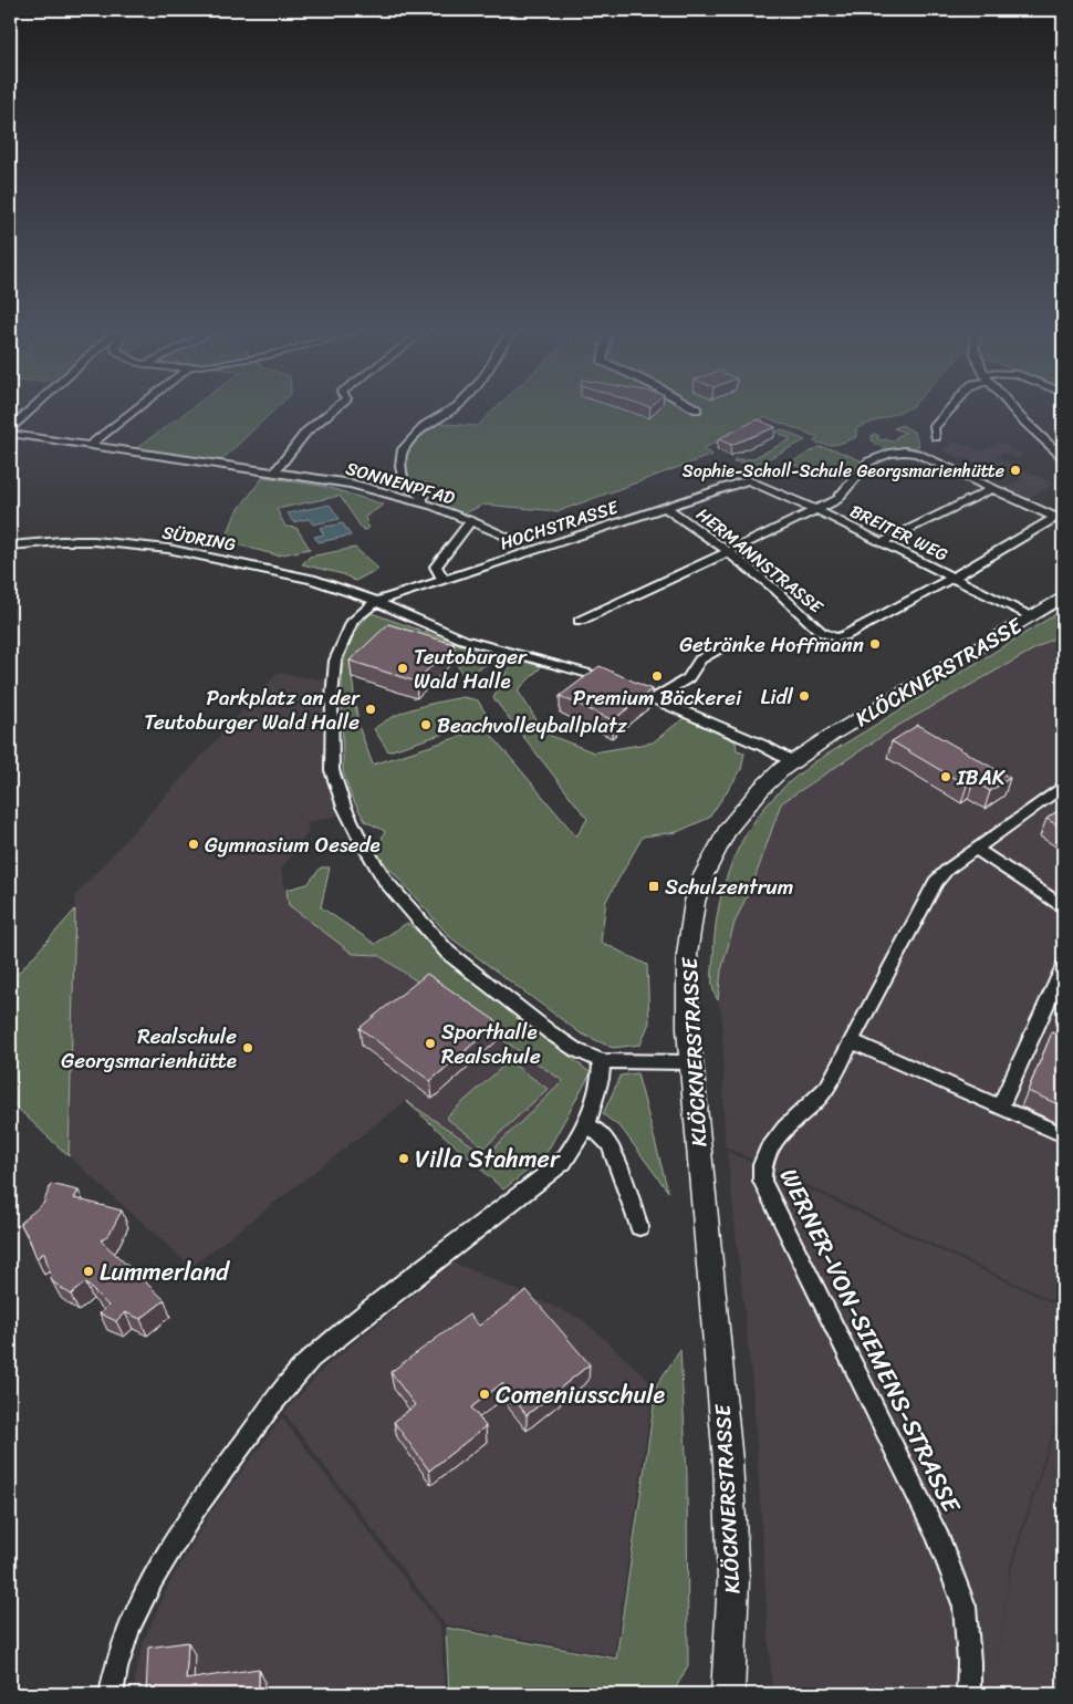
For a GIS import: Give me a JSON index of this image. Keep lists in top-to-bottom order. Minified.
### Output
{"streets":{"main road":["KLÖCKNERSTRASSE"],"street":["SONNENPFAD","HOCHSTRASSE","BREITER WEG","SÜDRING","HERMANNSTRASSE","WERNER-VON-SIEMENS-STRASSE"]},"crossings":[["HOCHSTRASSE","BREITER WEG"],["HOCHSTRASSE","SÜDRING"],["HOCHSTRASSE","HERMANNSTRASSE"],["BREITER WEG","HERMANNSTRASSE"],["BREITER WEG","KLÖCKNERSTRASSE"],["SÜDRING","KLÖCKNERSTRASSE"]],"places":{"other":["Sophie-Scholl-Schule Georgsmarienhütte","Getränke Hoffmann","Teutoburger Wald Halle","Premium Bäckerei","Lidl","Parkplatz an der Teutoburger Wald Halle","Beachvolleyballplatz","IBAK","Gymnasium Oesede","Sporthalle Realschule","Realschule Georgsmarienhütte","Villa Stahmer","Lummerland","Comeniusschule"],"transit":["Schulzentrum"]}}
